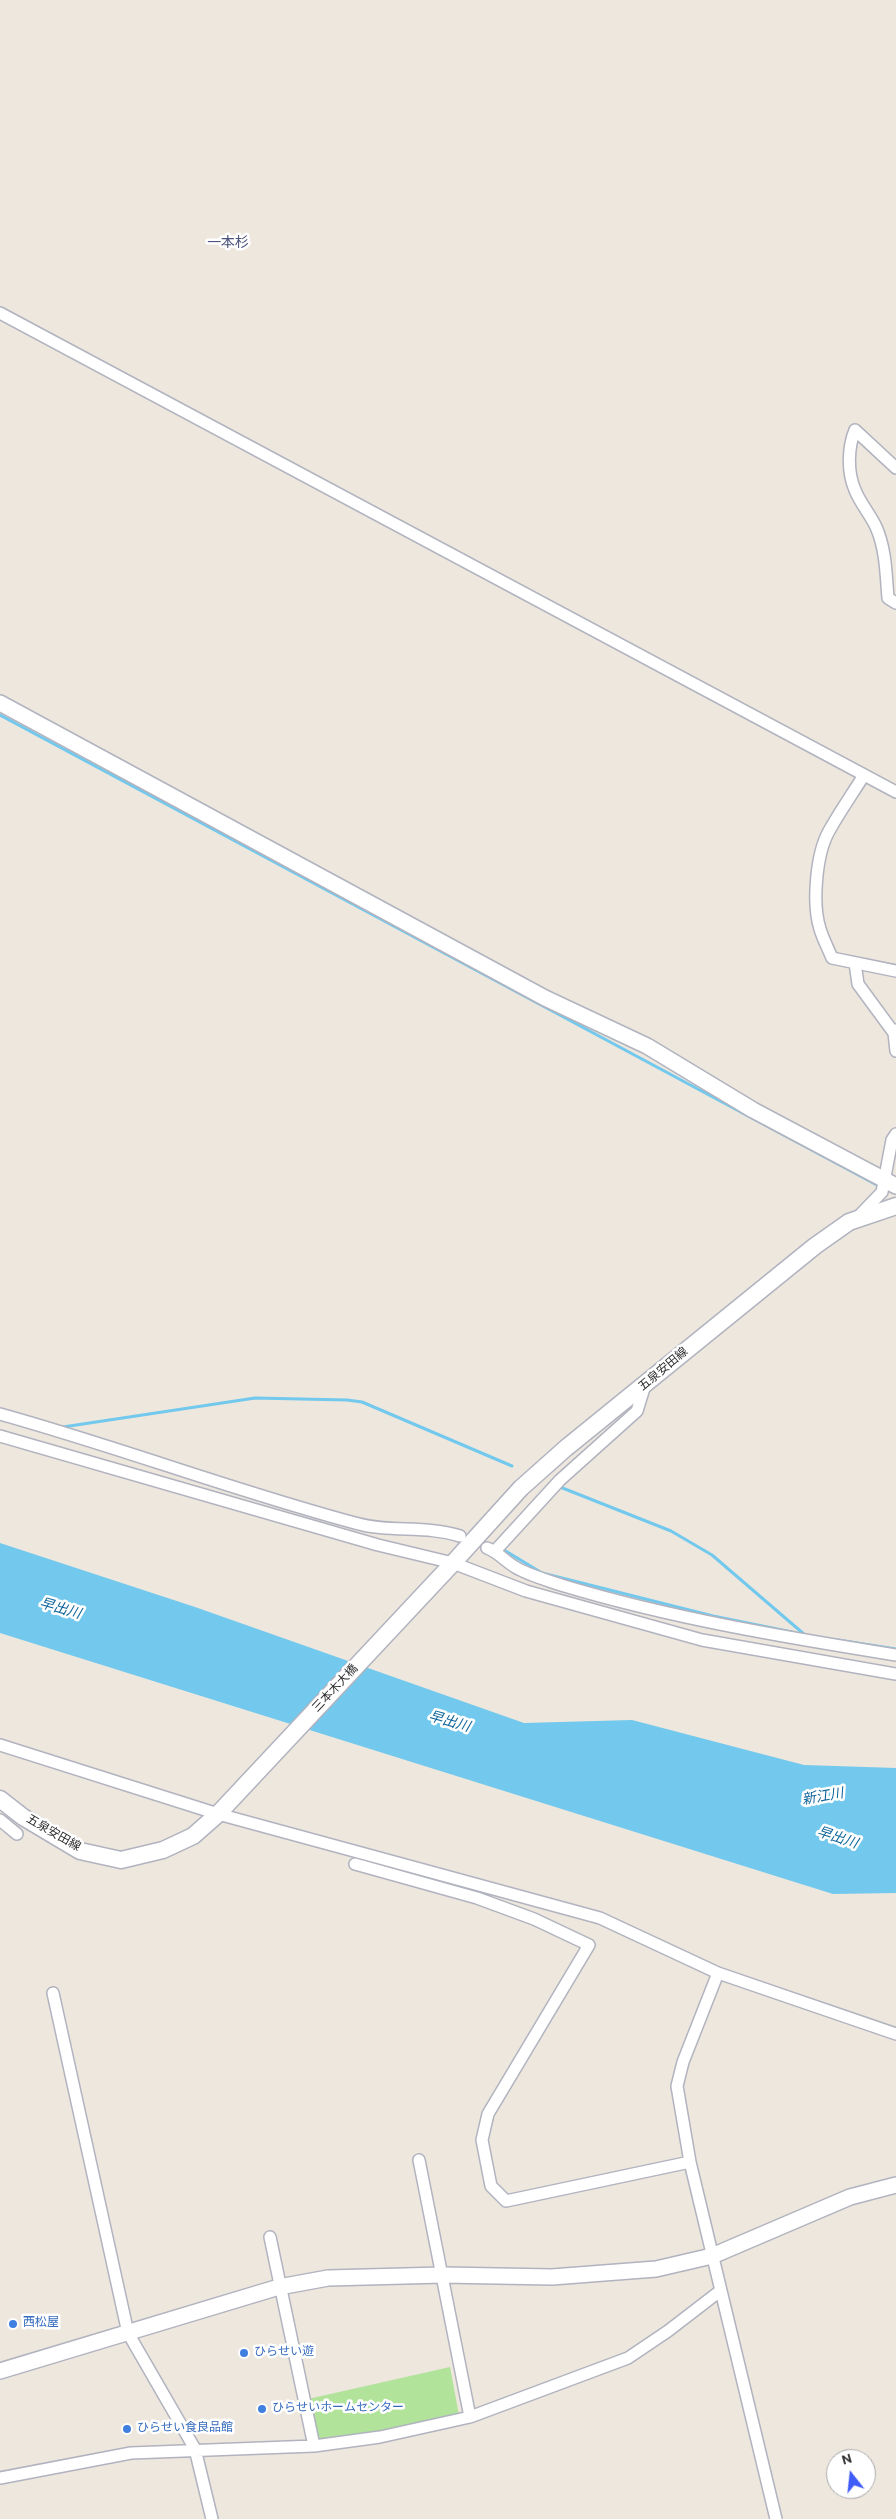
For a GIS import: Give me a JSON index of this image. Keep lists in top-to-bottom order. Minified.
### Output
{"streets":{"main road":["五泉安田線","三本木大橋"]},"crossings":[["五泉安田線","三本木大橋"]],"districts":["一本杉"],"water":["早出川","新江川"],"places":["西松屋","ひらせい遊","ひらせいホームセンター","ひらせい食良品館"],"north":"top"}
